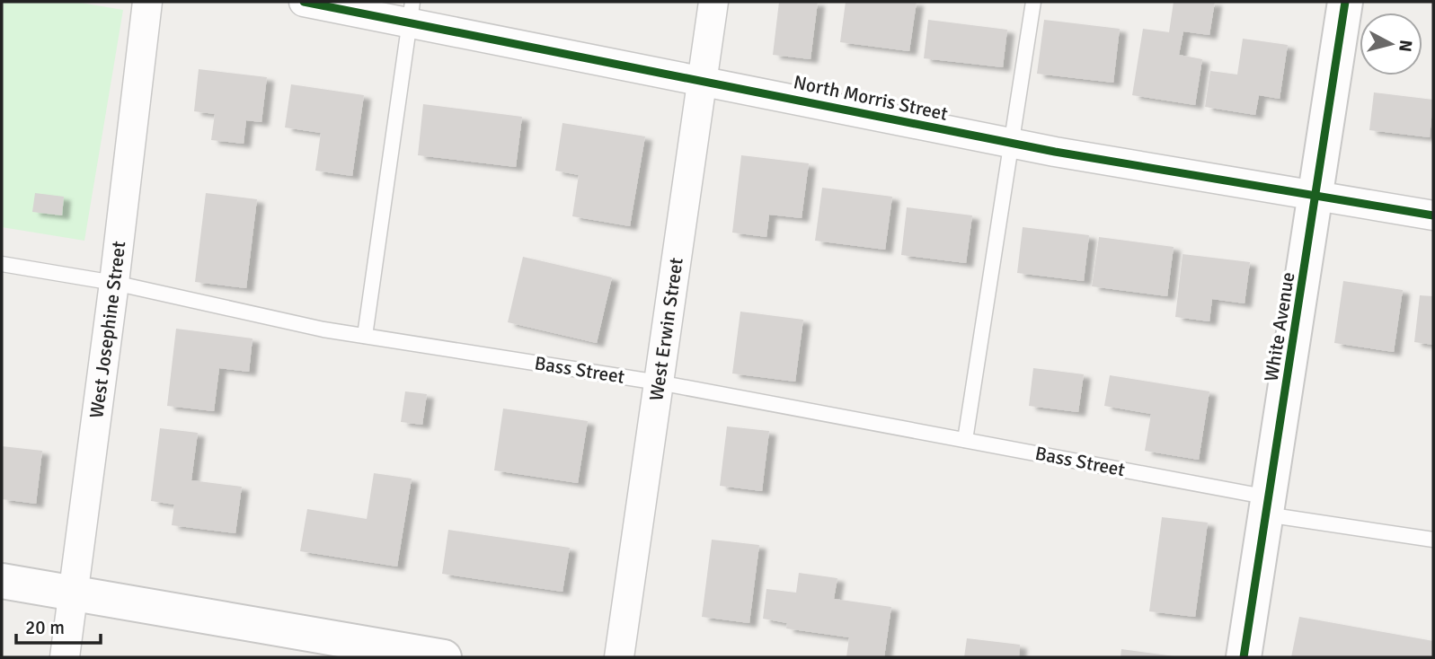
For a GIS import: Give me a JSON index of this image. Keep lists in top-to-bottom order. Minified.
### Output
{"streets":{"street":["North Morris Street","White Avenue","West Josephine Street","West Erwin Street"],"lane":["Bass Street"]},"crossings":[["North Morris Street","White Avenue"],["North Morris Street","West Erwin Street"],["White Avenue","Bass Street"],["West Josephine Street","Bass Street"],["West Erwin Street","Bass Street"]],"scale_bar":"20 m","north":"right"}
